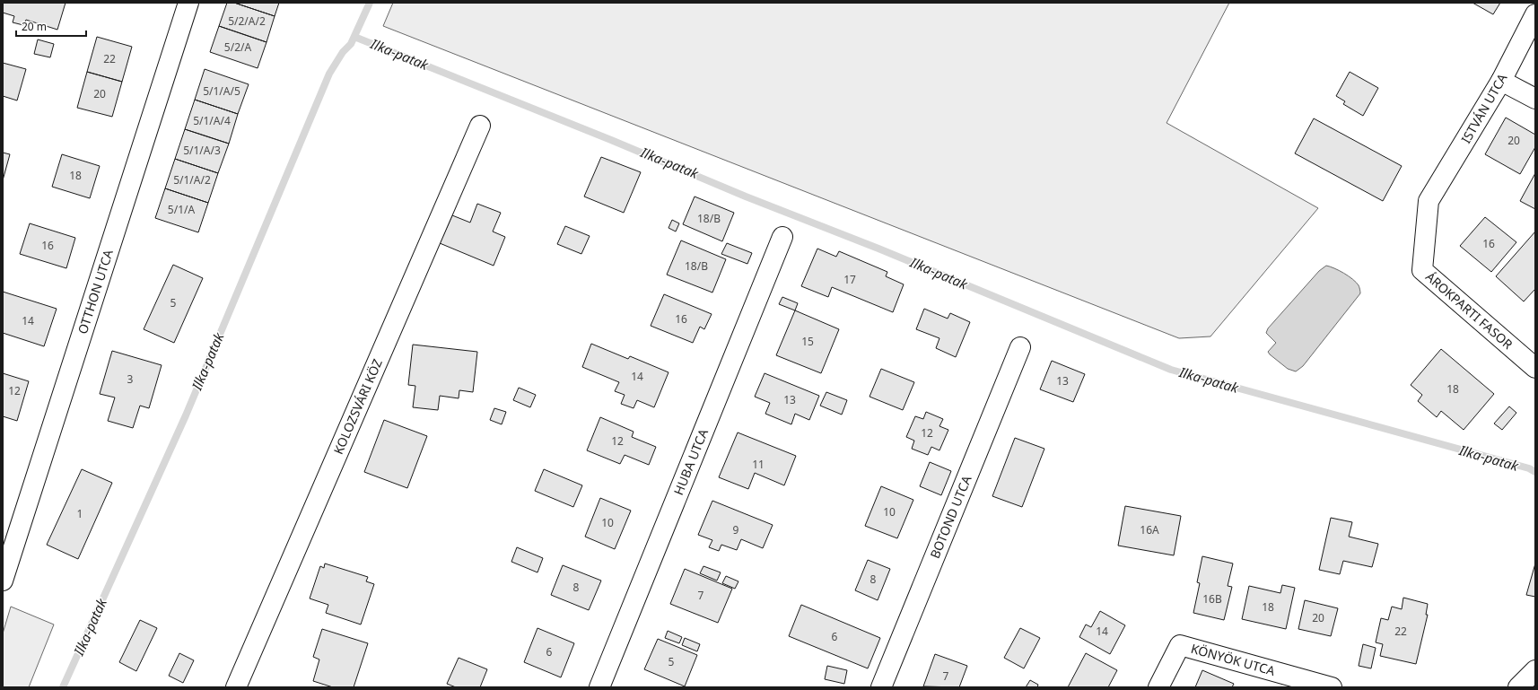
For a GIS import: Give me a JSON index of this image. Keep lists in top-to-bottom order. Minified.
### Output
{"streets":{"street":["ISTVÁN UTCA","OTTHON UTCA","ÁROKPARTI FASOR","KOLOZSVÁRI KÖZ","HUBA UTCA","BOTOND UTCA","KÖNYÖK UTCA"]},"crossings":[["ISTVÁN UTCA","ÁROKPARTI FASOR"]],"water":["Ilka-patak"],"house_numbers":["5/2/A/2","5/2/A","22","5/1/A/5","20","5/1/A/4","20","5/1/A/3","18","5/1/A/2","5/1/A","18/B","16","16","18/B","17","5","16","14","15","14","3","13","18","12","13","12","12","11","10","1","10","9","16A","8","8","7","16B","18","20","14","22","6","6","5","7"],"scale_bar":"20 m"}
